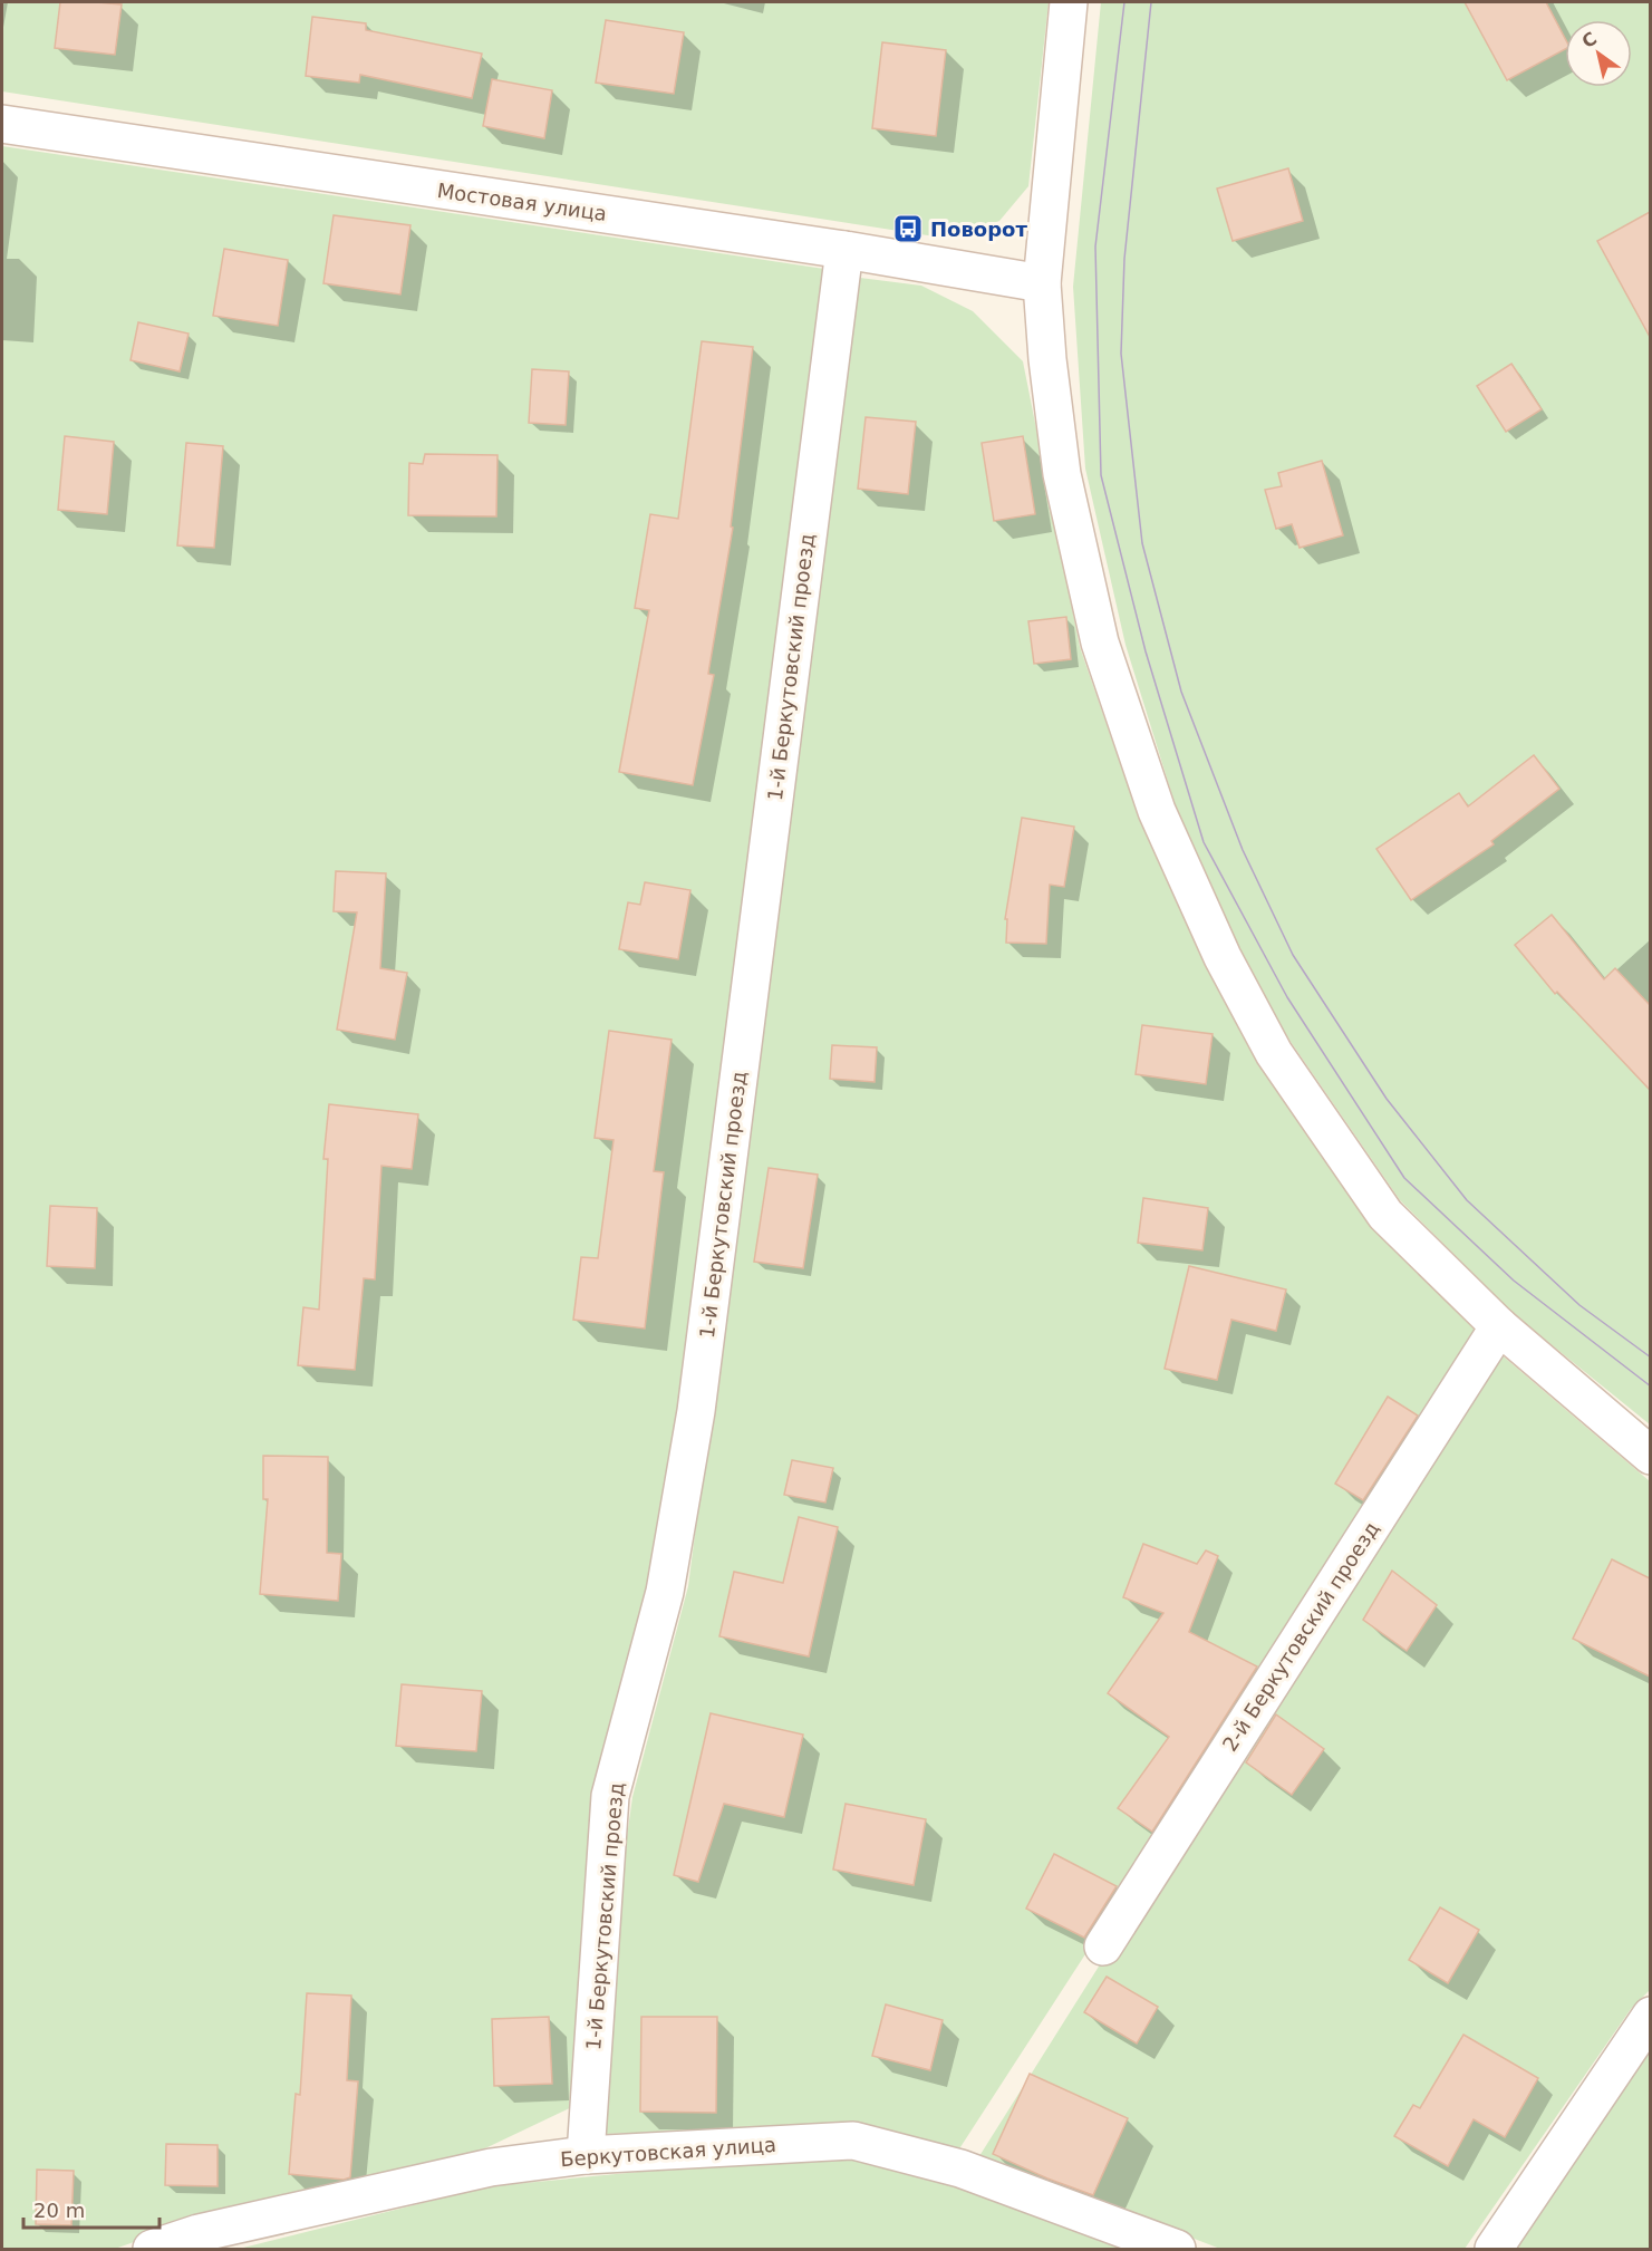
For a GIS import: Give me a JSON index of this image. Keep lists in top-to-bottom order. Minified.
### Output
{"streets":{"street":["Мостовая улица","1-й Беркутовский проезд","2-й Беркутовский проезд","Беркутовская улица"]},"crossings":[["Мостовая улица","1-й Беркутовский проезд"],["1-й Беркутовский проезд","Беркутовская улица"]],"places":{"bus stop":["Поворот"]},"scale_bar":"20 m","north":"top left"}
